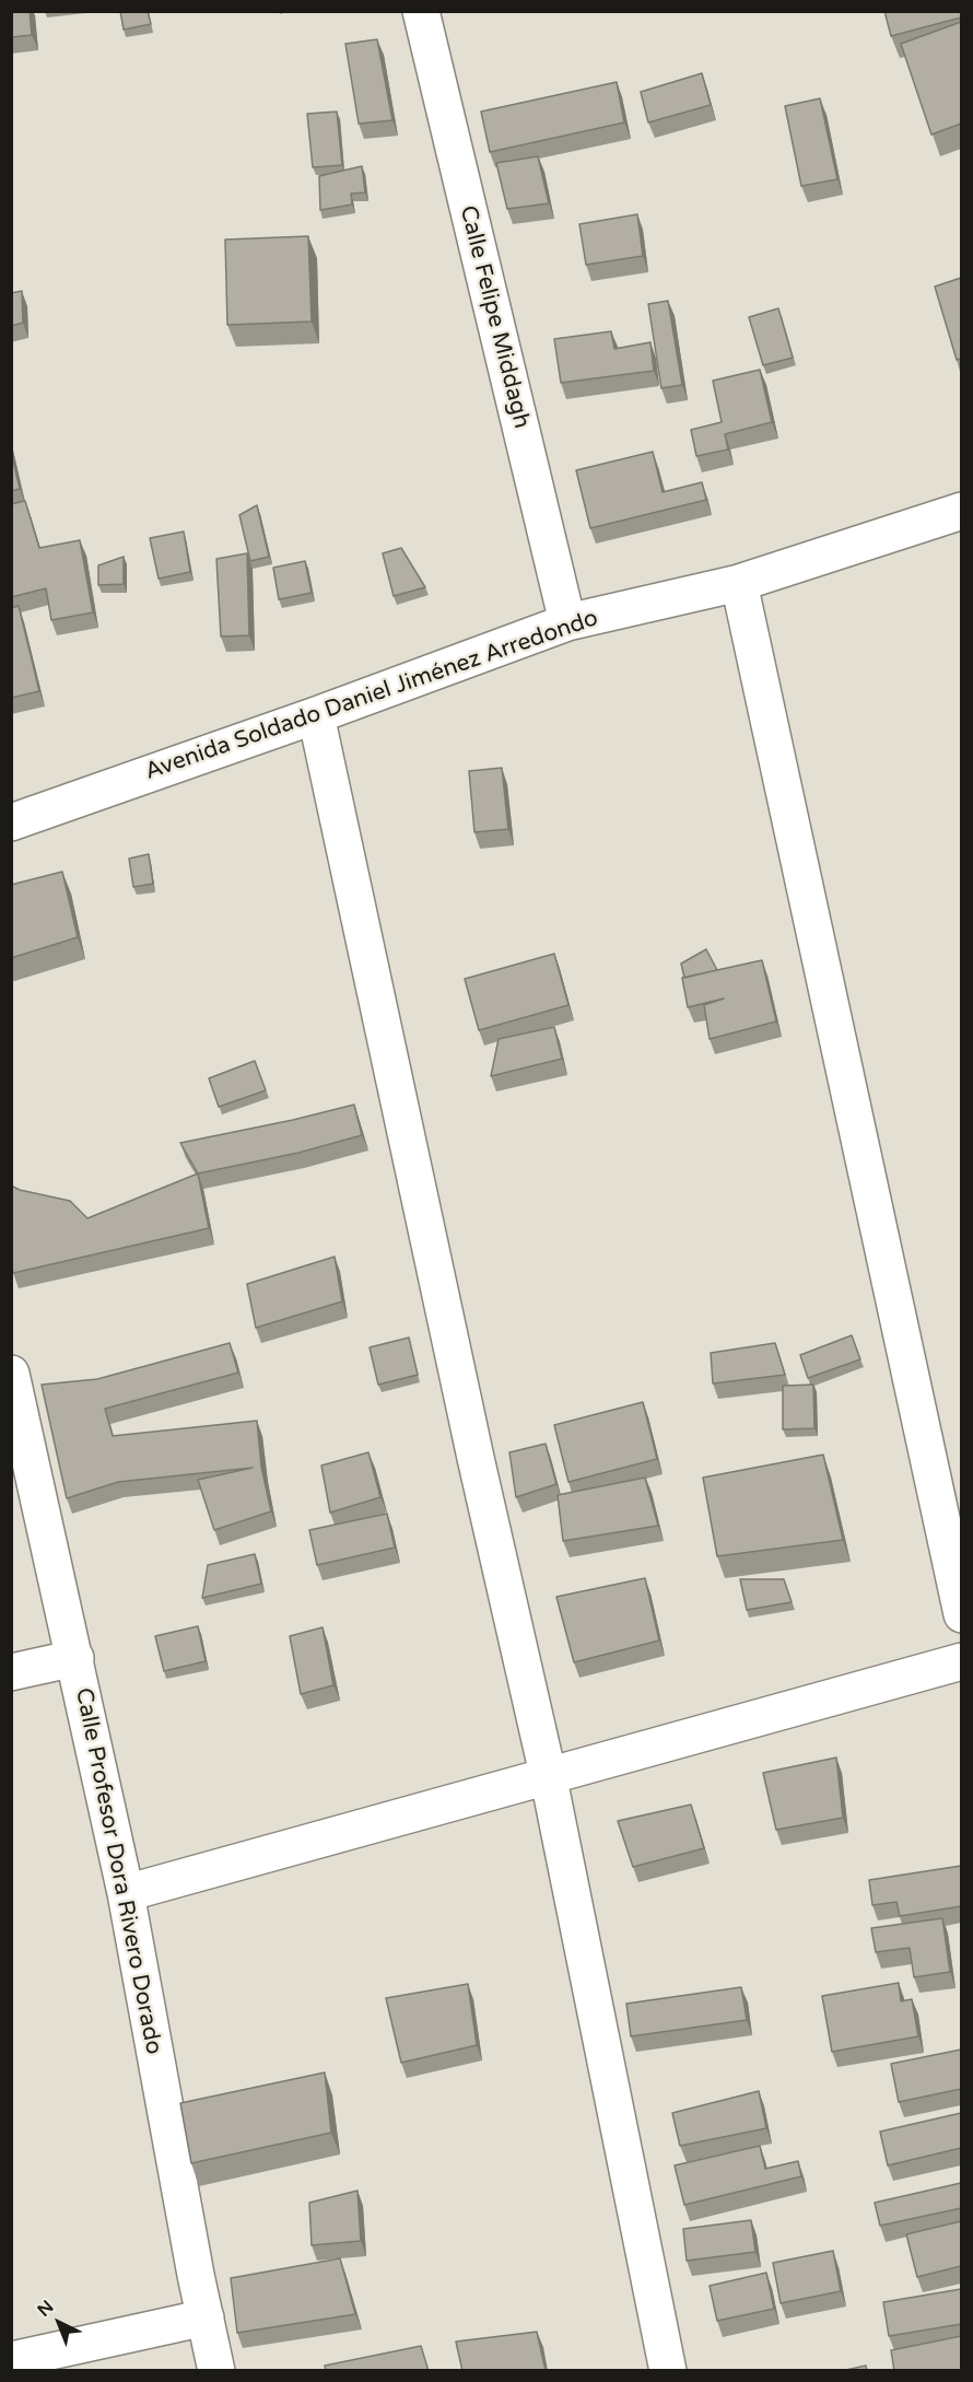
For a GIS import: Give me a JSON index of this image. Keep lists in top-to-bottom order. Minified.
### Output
{"streets":{"street":["Calle Felipe Middagh","Avenida Soldado Daniel Jiménez Arredondo","Calle Profesor Dora Rivero Dorado"]},"crossings":[["Calle Felipe Middagh","Avenida Soldado Daniel Jiménez Arredondo"]],"north":"top left"}
